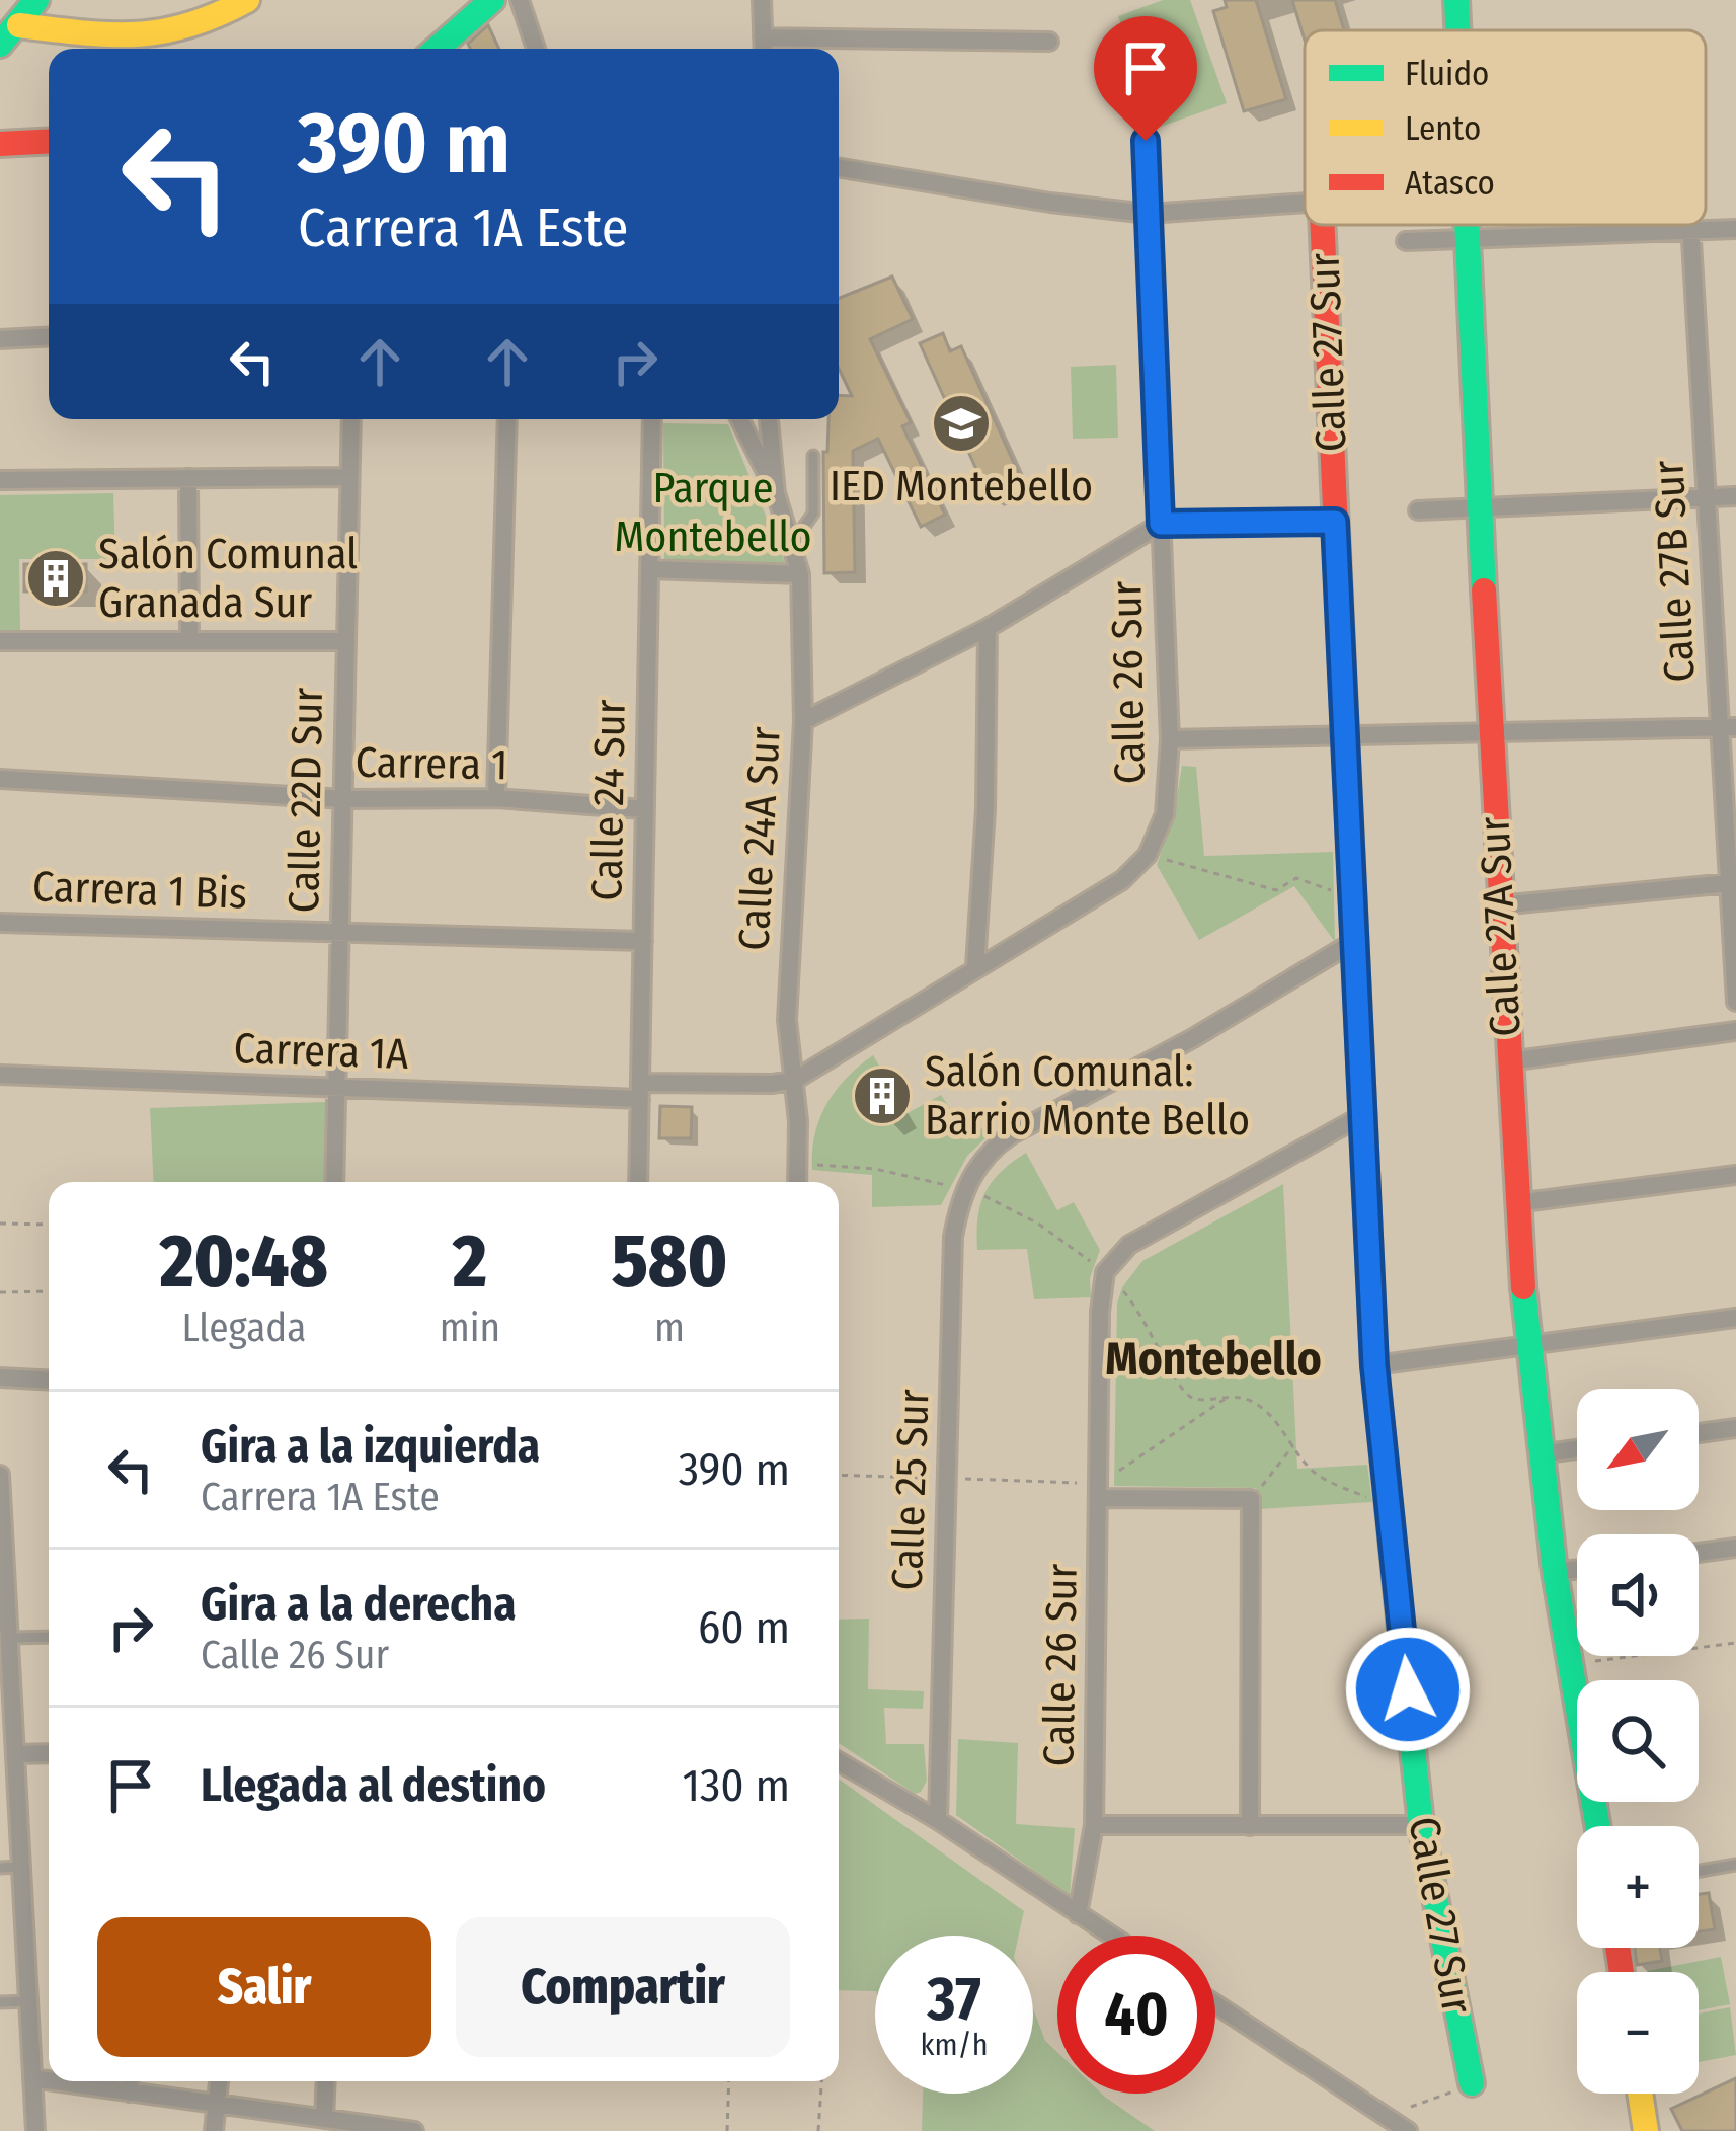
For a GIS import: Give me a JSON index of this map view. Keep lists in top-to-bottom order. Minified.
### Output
{"streets":{"street":["Calle 27 Sur","Calle 27B Sur","Calle 26 Sur","Carrera 1","Calle 22D Sur","Calle 24 Sur","Calle 24A Sur","Carrera 1 Bis","Calle 27A Sur","Carrera 1A","Calle 25 Sur"]},"crossings":[["Calle 27 Sur","Calle 26 Sur"],["Calle 27 Sur","Calle 25 Sur"],["Carrera 1","Calle 22D Sur"],["Carrera 1","Calle 24 Sur"],["Calle 22D Sur","Carrera 1 Bis"],["Calle 22D Sur","Carrera 1A"],["Calle 24 Sur","Carrera 1 Bis"],["Calle 24 Sur","Carrera 1A"],["Calle 24A Sur","Carrera 1A"]],"districts":["Montebello"],"parks":["Parque Montebello"],"places":{"school or university":["IED Montebello"],"building":["Salón Comunal Granada Sur","Salón Comunal: Barrio Monte Bello"]},"legend":["Fluido","Lento","Atasco"],"north":"bottom left","page":{"turn":["390 m","Carrera 1A Este"],"eta":["20:48","Llegada","2","min","580","m"],"map_buttons":["+","−"],"list":[{"name":"Gira a la izquierda","note":"Carrera 1A Este","value":"390 m"},{"name":"Gira a la derecha","note":"Calle 26 Sur","value":"60 m"},{"name":"Llegada al destino","value":"130 m"}],"buttons":["Salir","Compartir"],"speed":"37 km/h","limit":"40"}}
